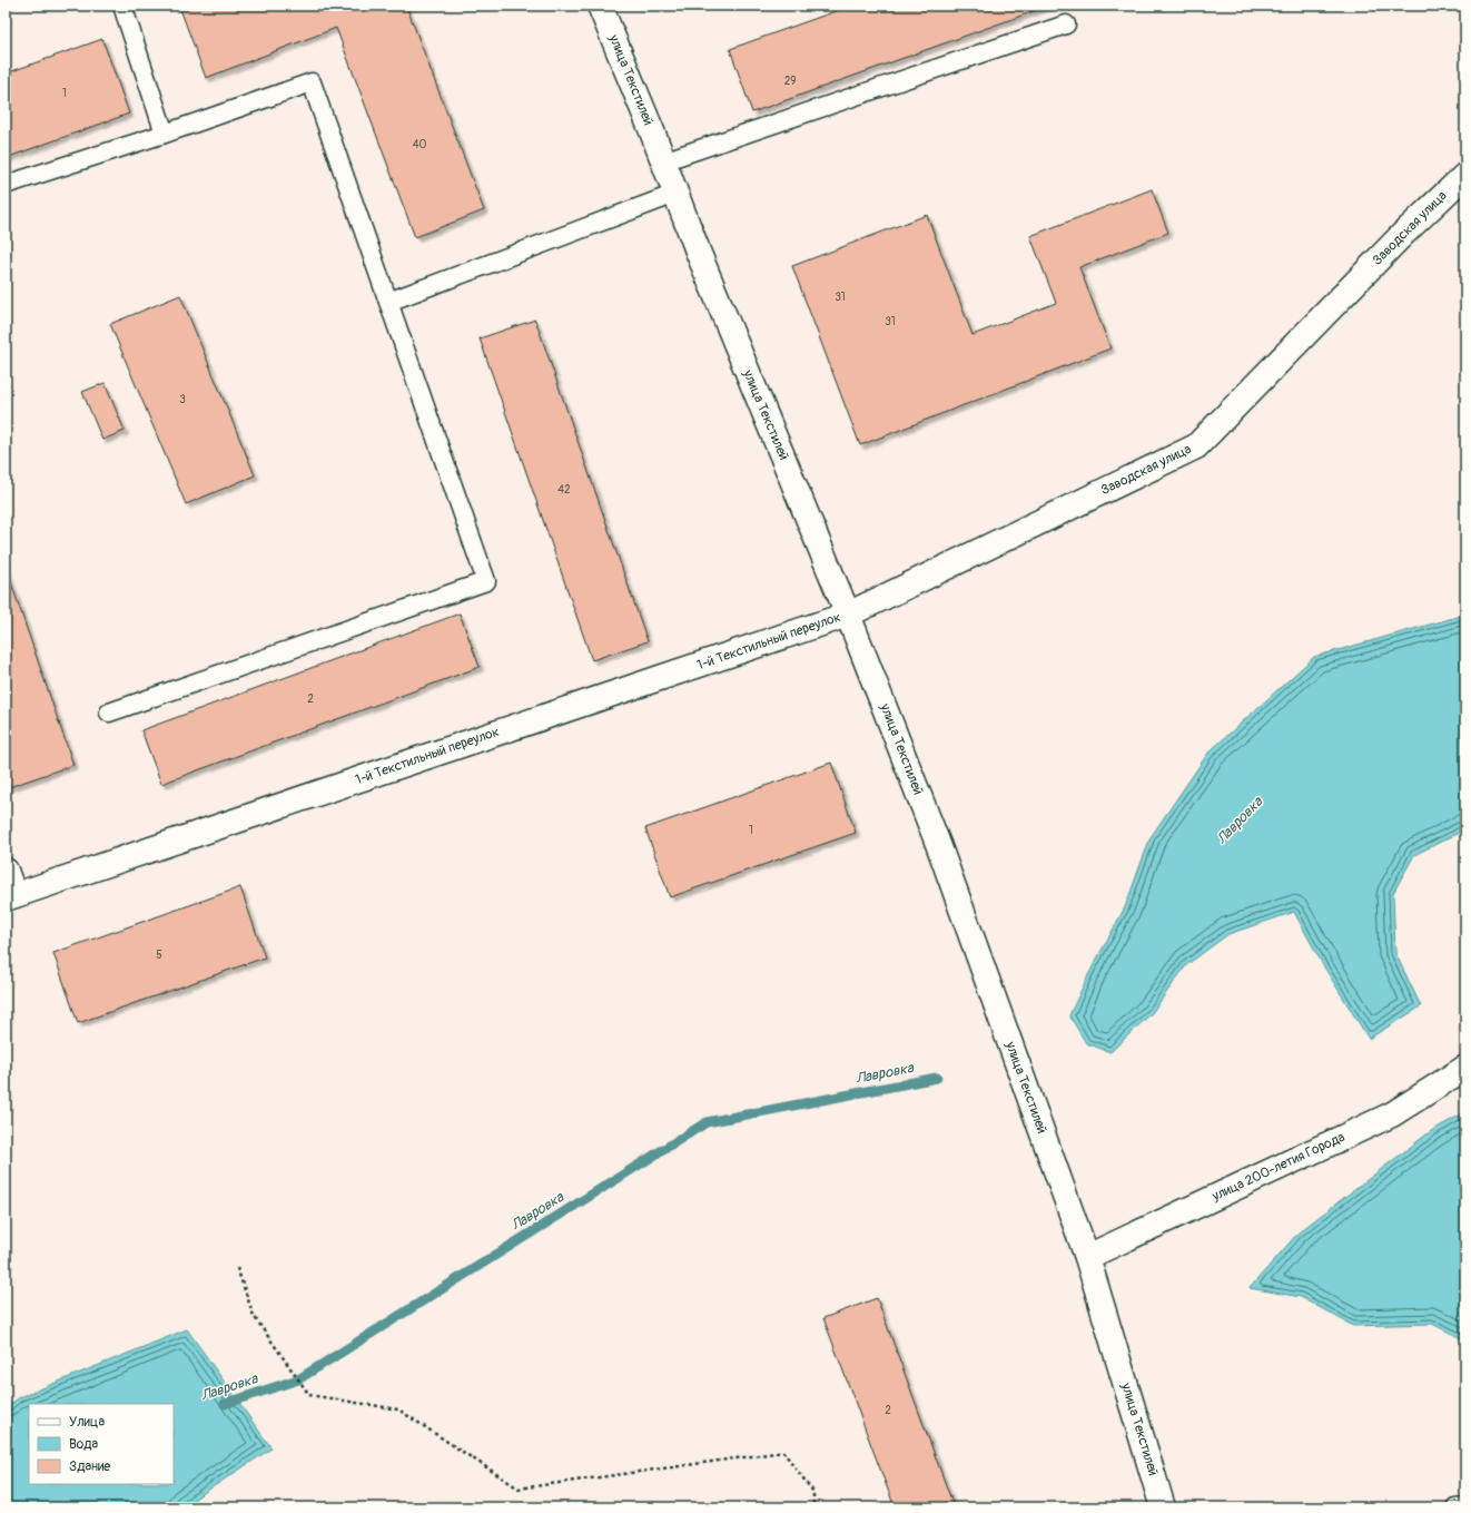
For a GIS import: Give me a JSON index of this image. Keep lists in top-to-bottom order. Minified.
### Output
{"streets":{"street":["улица Текстилей","Заводская улица","1-й Текстильный переулок","улица 200-летия Города"]},"crossings":[["улица Текстилей","Заводская улица"],["улица Текстилей","1-й Текстильный переулок"],["улица Текстилей","улица 200-летия Города"],["Заводская улица","1-й Текстильный переулок"]],"water":["Лавровка"],"house_numbers":["29","1","40","31","31","3","42","2","1","5","2"],"legend":["Улица","Вода","Здание"]}
